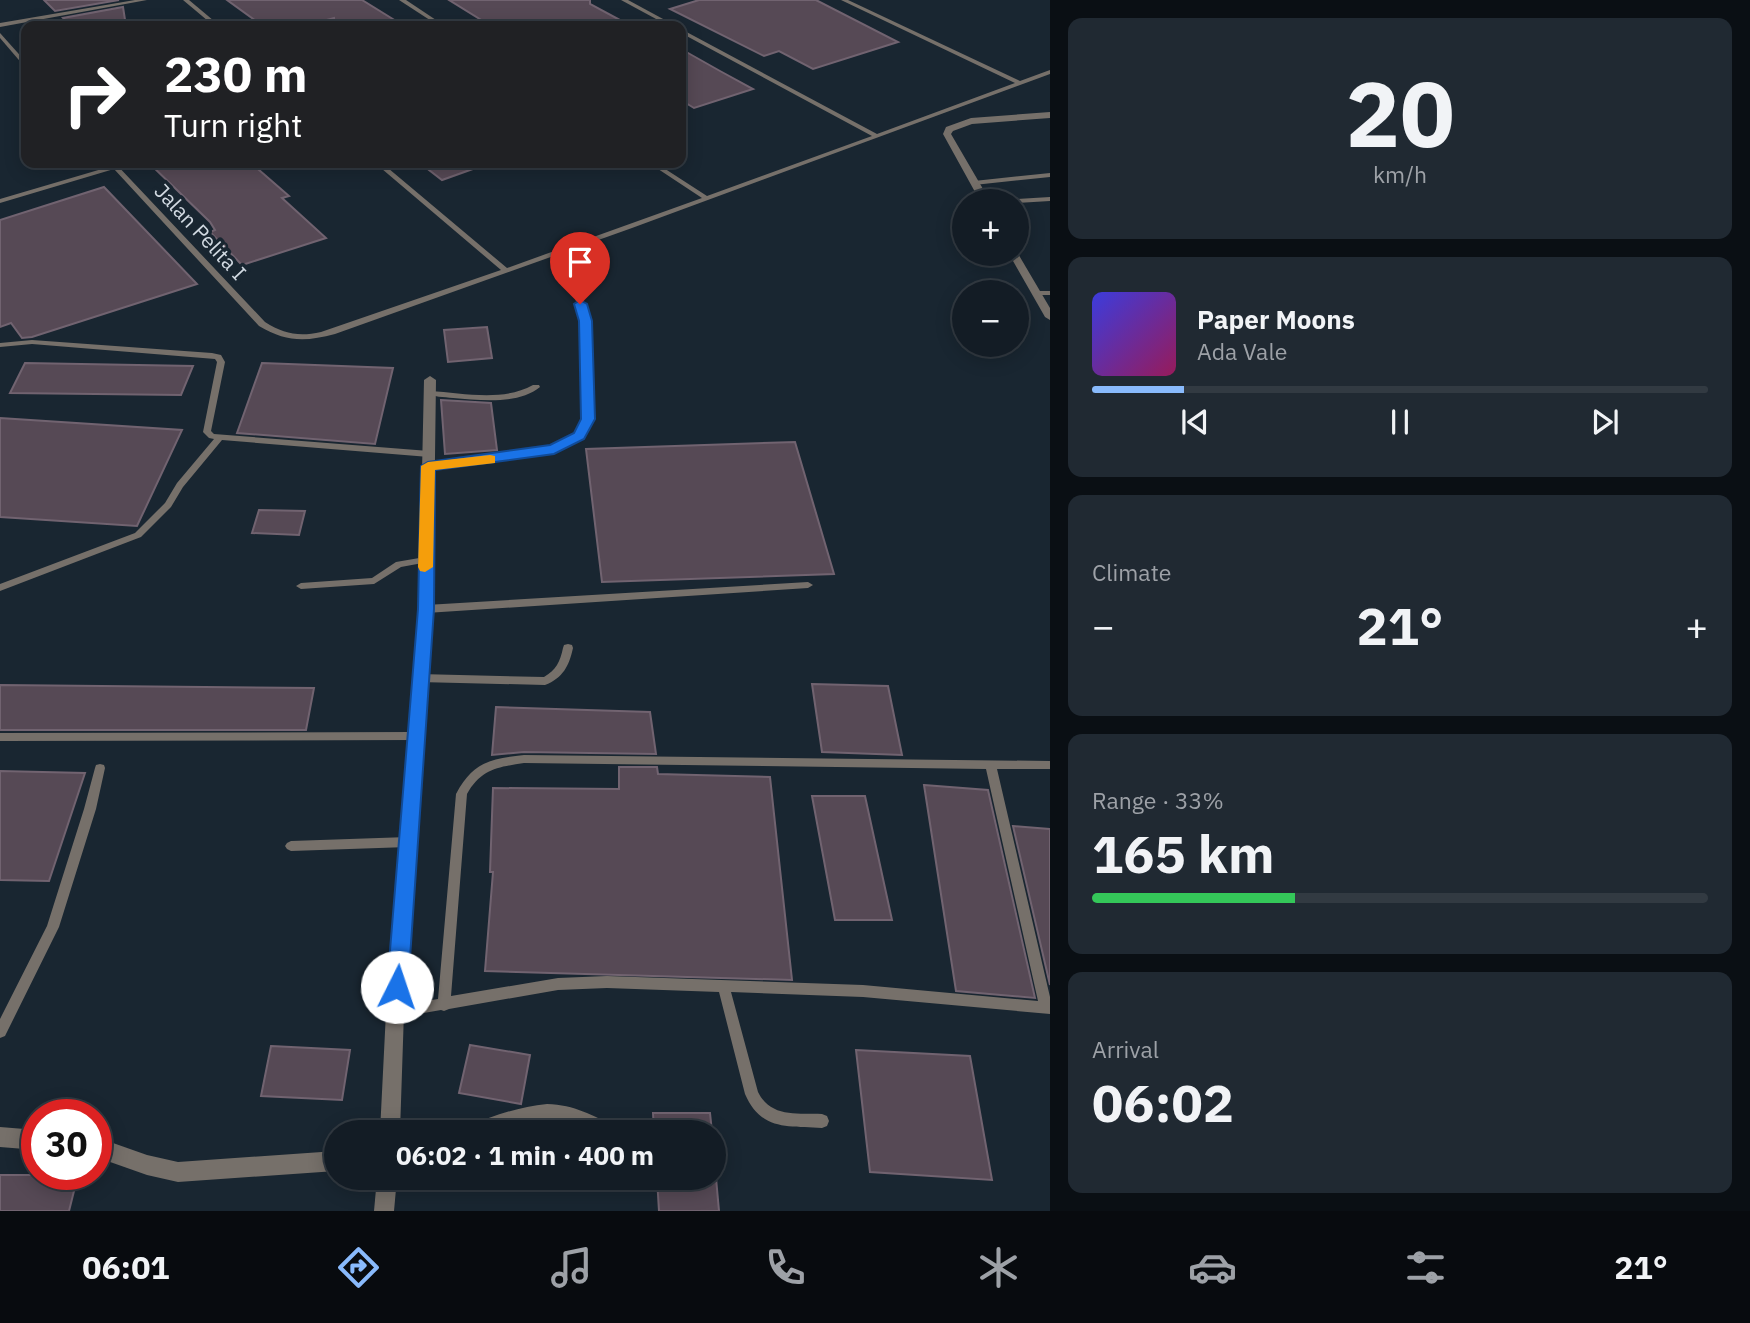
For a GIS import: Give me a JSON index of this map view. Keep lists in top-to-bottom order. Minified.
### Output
{"streets":{"lane":["Jalan Pelita I"]},"page":{"tile":[["20","km/h"],"Climate",["Range · 33%","165 km"],["Arrival","06:02"]],"turn":["230 m","Turn right"],"map_buttons":["+","−"],"song":["Paper Moons","Ada Vale"],"heat":["−","21°","+"],"limit":"30","trip":"06:02 · 1 min · 400 m","tabs":["06:01","21°"]}}
